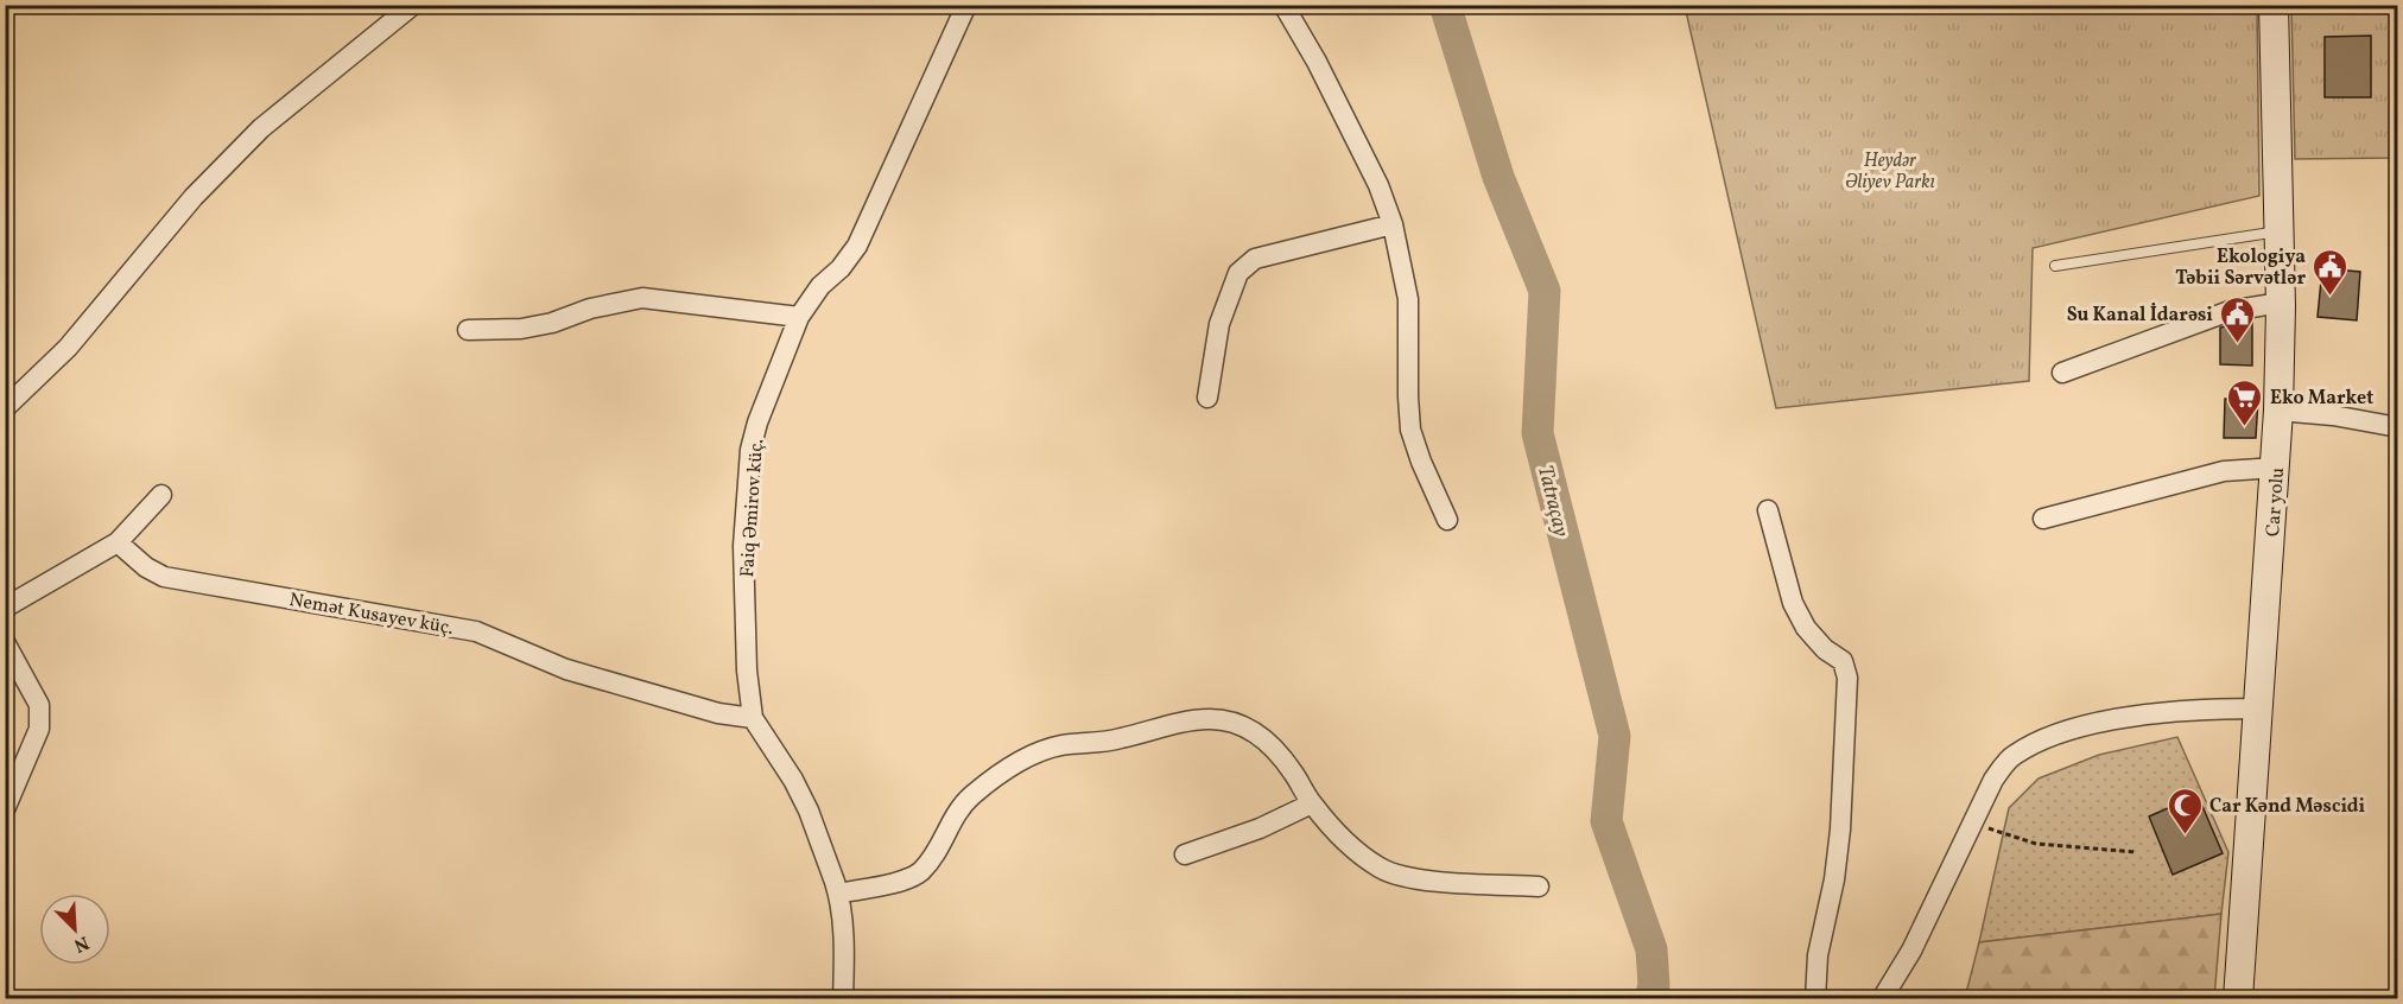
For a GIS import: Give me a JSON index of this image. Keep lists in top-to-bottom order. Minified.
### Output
{"streets":{"street":["Car yolu","Faiq Əmirov küç.","Nemət Kusayev küç."]},"crossings":[["Faiq Əmirov küç.","Nemət Kusayev küç."]],"water":["Tatraçay"],"parks":["Heydər Əliyev Parkı"],"places":{"public building":["Ekologiya Təbii Sərvətlər","Su Kanal İdarəsi"],"supermarket":["Eko Market"],"mosque":["Car Kənd Məscidi"]},"north":"bottom right"}
